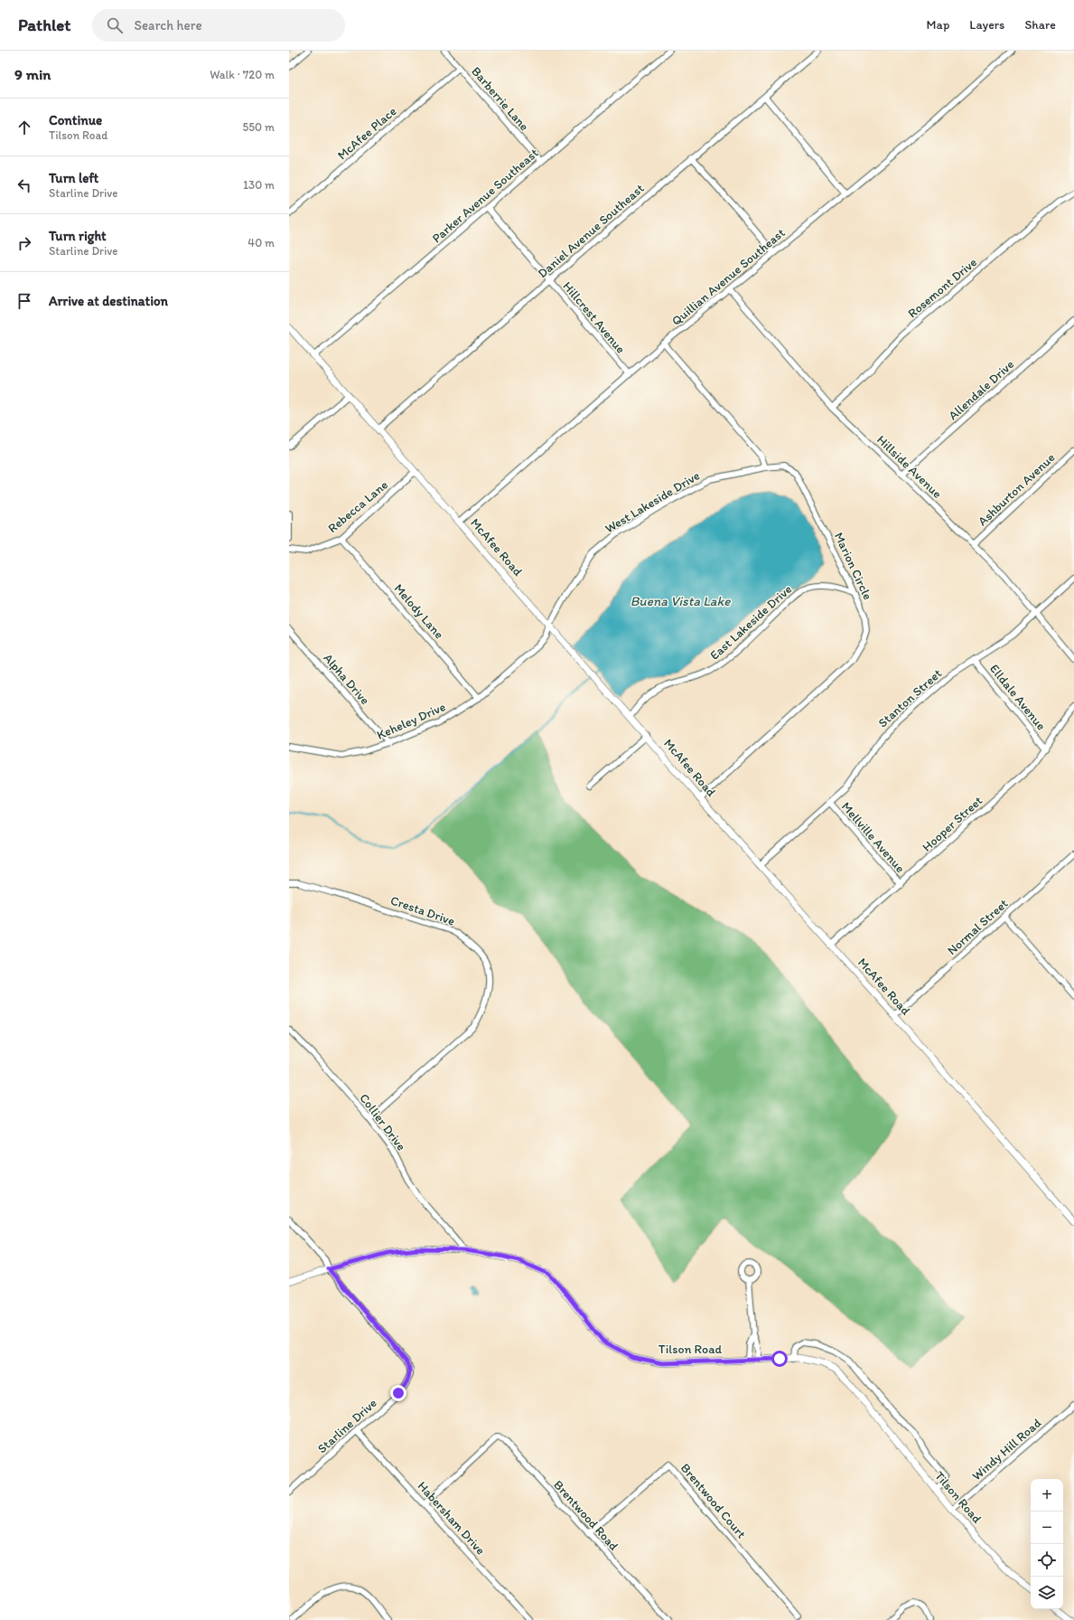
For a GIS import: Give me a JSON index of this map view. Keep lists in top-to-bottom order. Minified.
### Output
{"streets":{"street":["Barberrie Lane","McAfee Place","Parker Avenue Southeast","Daniel Avenue Southeast","Quillian Avenue Southeast","Rosemont Drive","Hillcrest Avenue","Allendale Drive","Hillside Avenue","Ashburton Avenue","West Lakeside Drive","Rebecca Lane","McAfee Road","Marion Circle","Melody Lane","East Lakeside Drive","Alpha Drive","Elldale Avenue","Stanton Street","Keheley Drive","Hooper Street","Mellville Avenue","Cresta Drive","Normal Street","Collier Drive","Tilson Road","Starline Drive","Windy Hill Road","Brentwood Court","Brentwood Road","Habersham Drive"]},"crossings":[["Barberrie Lane","McAfee Place"],["Barberrie Lane","Parker Avenue Southeast"],["Parker Avenue Southeast","Hillcrest Avenue"],["Parker Avenue Southeast","McAfee Road"],["Daniel Avenue Southeast","Hillcrest Avenue"],["Daniel Avenue Southeast","McAfee Road"],["Quillian Avenue Southeast","Hillcrest Avenue"],["Quillian Avenue Southeast","Hillside Avenue"],["Quillian Avenue Southeast","McAfee Road"],["Rosemont Drive","Hillside Avenue"],["Allendale Drive","Hillside Avenue"],["Hillside Avenue","Ashburton Avenue"],["Hillside Avenue","Stanton Street"],["West Lakeside Drive","McAfee Road"],["West Lakeside Drive","Marion Circle"],["West Lakeside Drive","Keheley Drive"],["Rebecca Lane","McAfee Road"],["Rebecca Lane","Melody Lane"],["McAfee Road","Marion Circle"],["McAfee Road","East Lakeside Drive"],["McAfee Road","Stanton Street"],["McAfee Road","Keheley Drive"],["McAfee Road","Hooper Street"],["McAfee Road","Normal Street"],["Marion Circle","East Lakeside Drive"],["Melody Lane","Keheley Drive"],["Alpha Drive","Keheley Drive"],["Elldale Avenue","Stanton Street"],["Elldale Avenue","Hooper Street"],["Stanton Street","Mellville Avenue"],["Hooper Street","Mellville Avenue"],["Cresta Drive","Collier Drive"],["Collier Drive","Tilson Road"],["Tilson Road","Starline Drive"],["Tilson Road","Windy Hill Road"],["Starline Drive","Habersham Drive"],["Brentwood Court","Brentwood Road"],["Brentwood Road","Habersham Drive"]],"water":["Buena Vista Lake"],"page":{"header":"Pathlet","search":"Search here","nav":["Map","Layers","Share"],"heading":["9 min","Walk · 720 m"],"list":[["Continue","Tilson Road","550 m"],["Turn left","Starline Drive","130 m"],["Turn right","Starline Drive","40 m"],"Arrive at destination"],"map_buttons":["+","−"]}}
